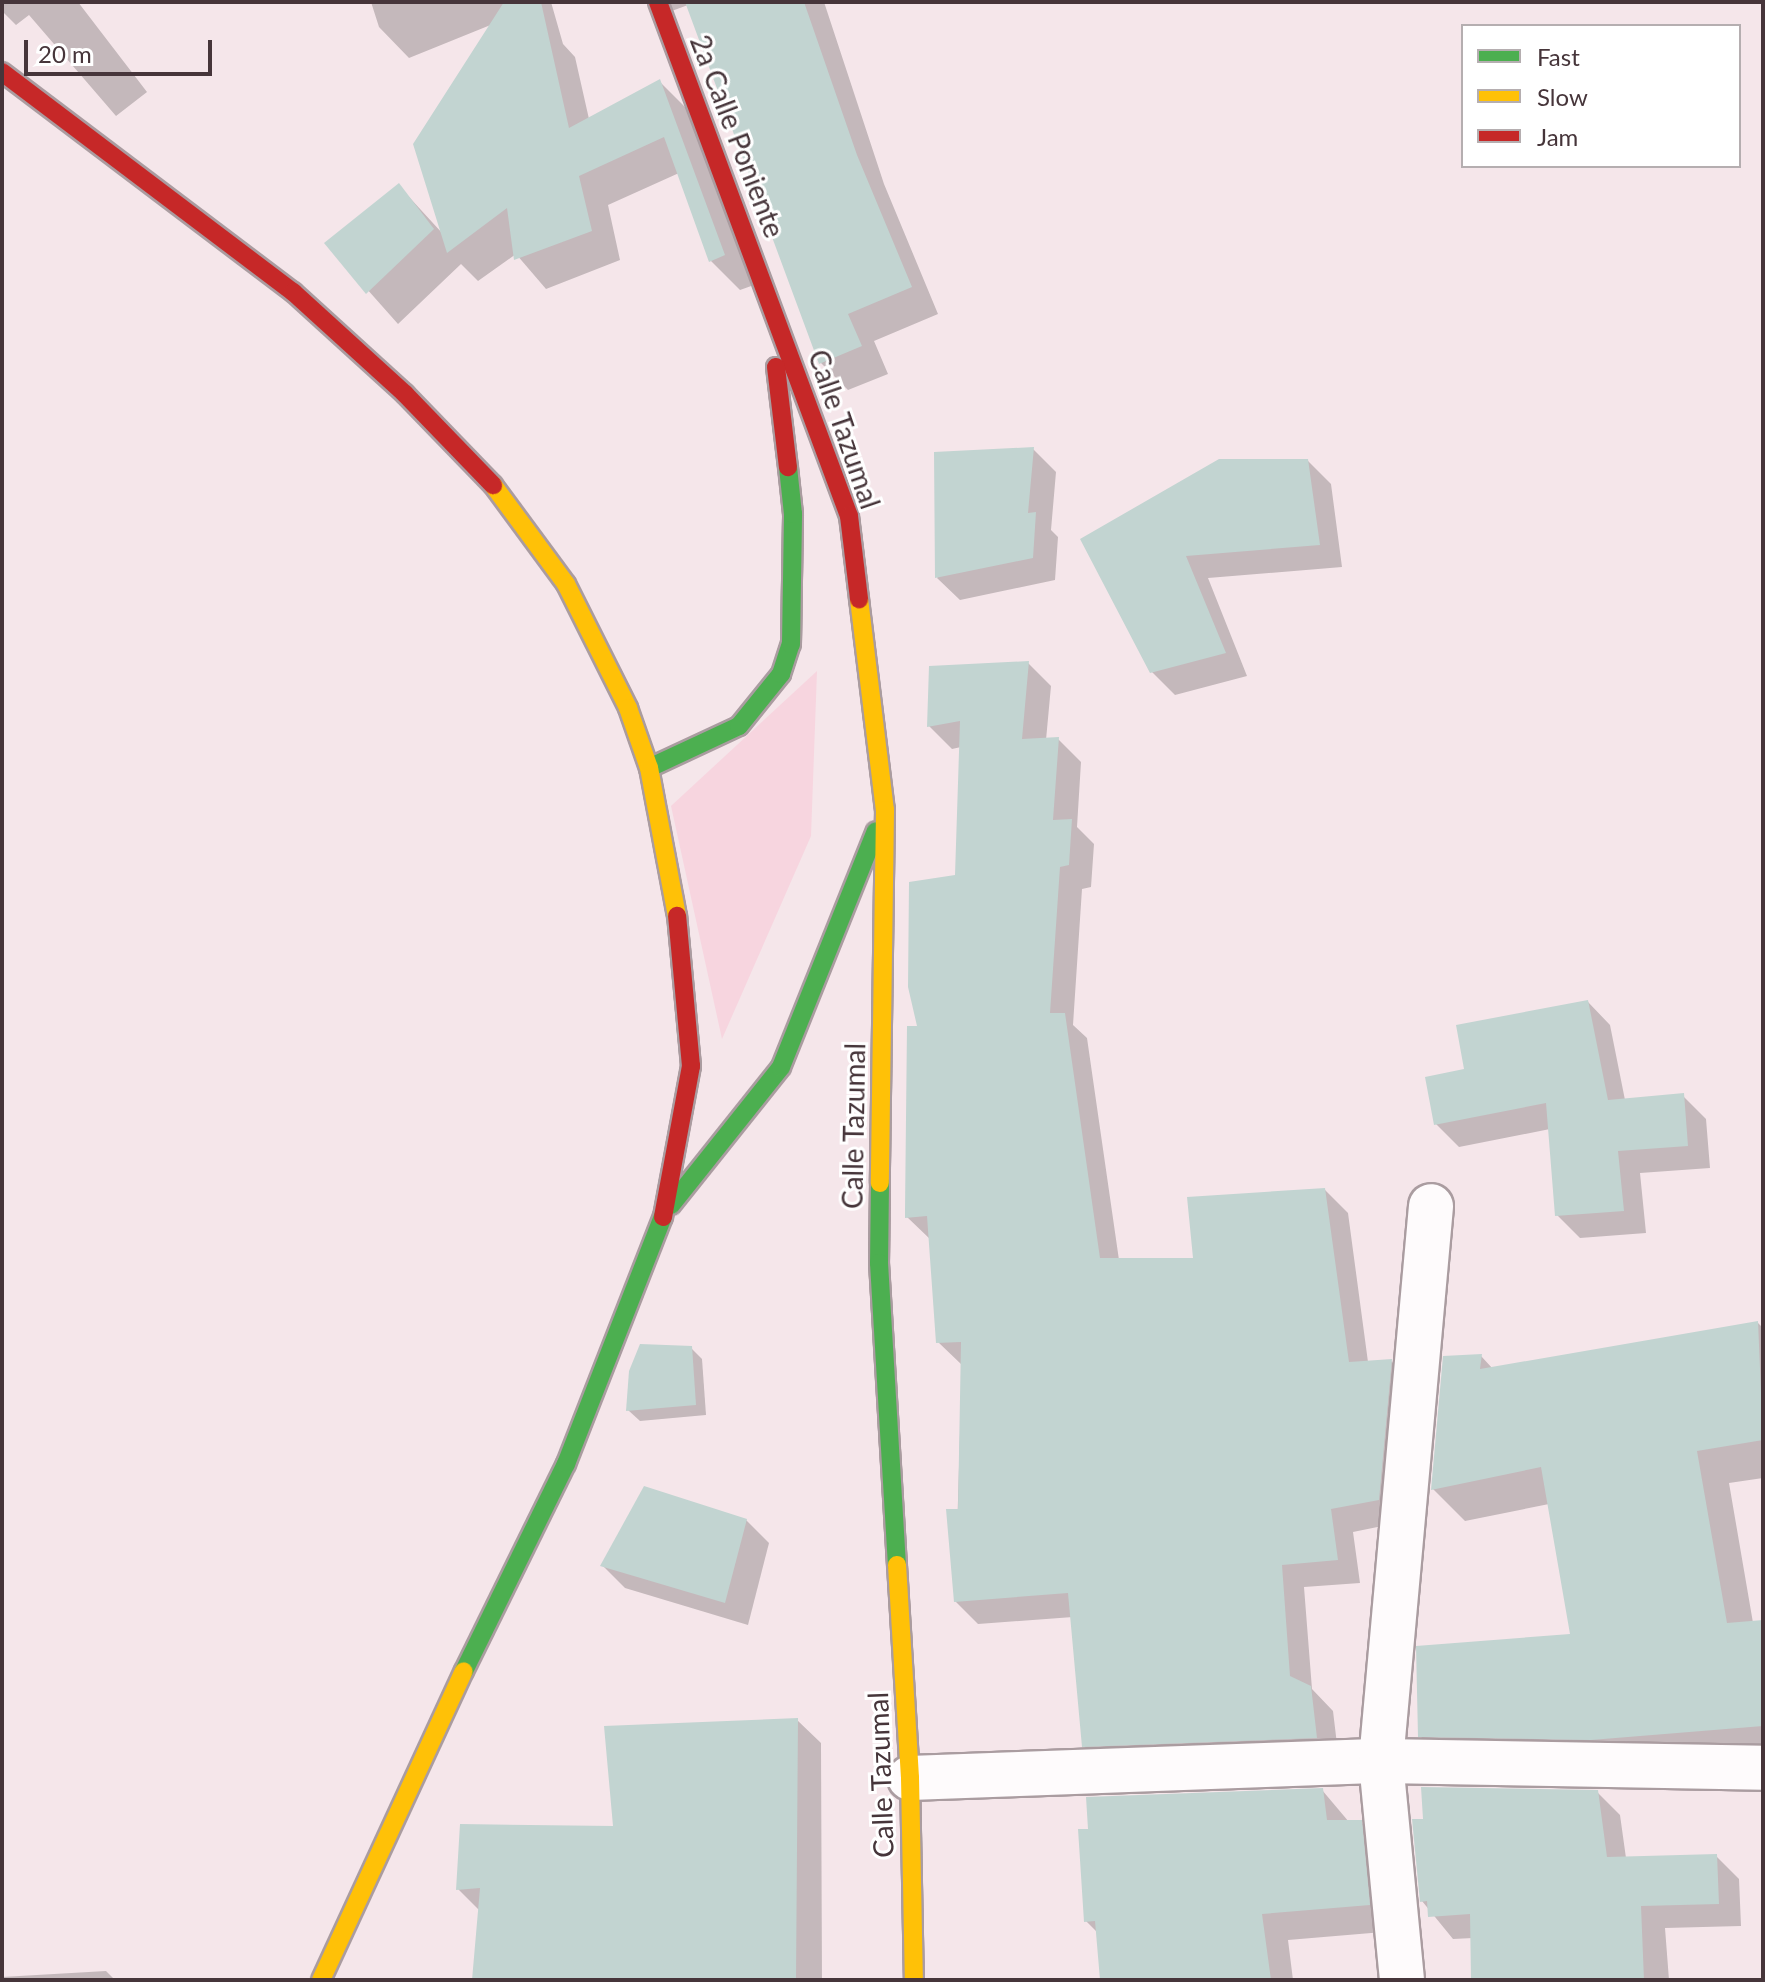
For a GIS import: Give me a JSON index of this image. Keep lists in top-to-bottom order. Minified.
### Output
{"streets":{"main road":["2a Calle Poniente","Calle Tazumal"]},"crossings":[["2a Calle Poniente","Calle Tazumal"]],"legend":["Fast","Slow","Jam"],"scale_bar":"20 m"}
